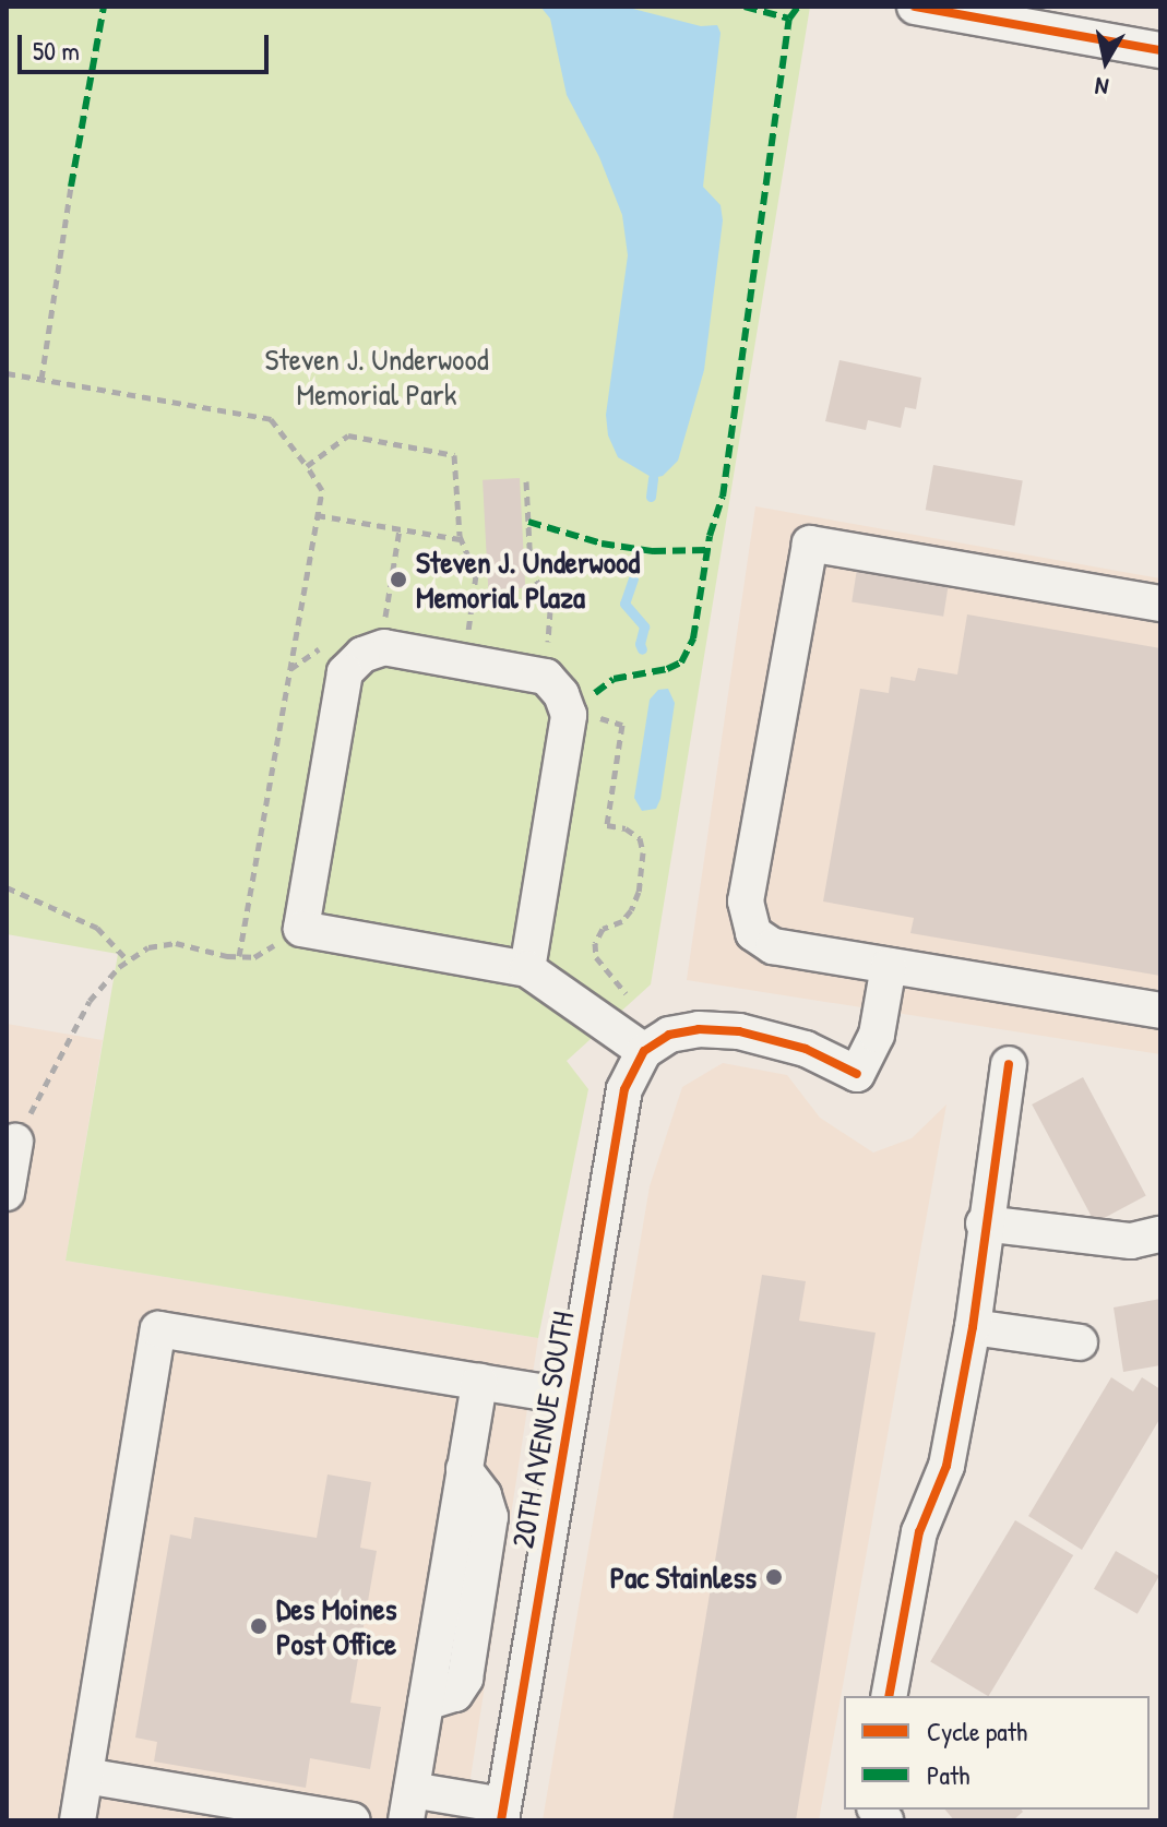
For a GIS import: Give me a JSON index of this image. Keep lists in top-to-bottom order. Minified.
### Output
{"streets":{"street":["20TH AVENUE SOUTH"]},"parks":["Steven J. Underwood Memorial Park"],"places":["Steven J. Underwood Memorial Plaza","Pac Stainless","Des Moines Post Office"],"legend":["Cycle path","Path"],"scale_bar":"50 m","north":"bottom"}
